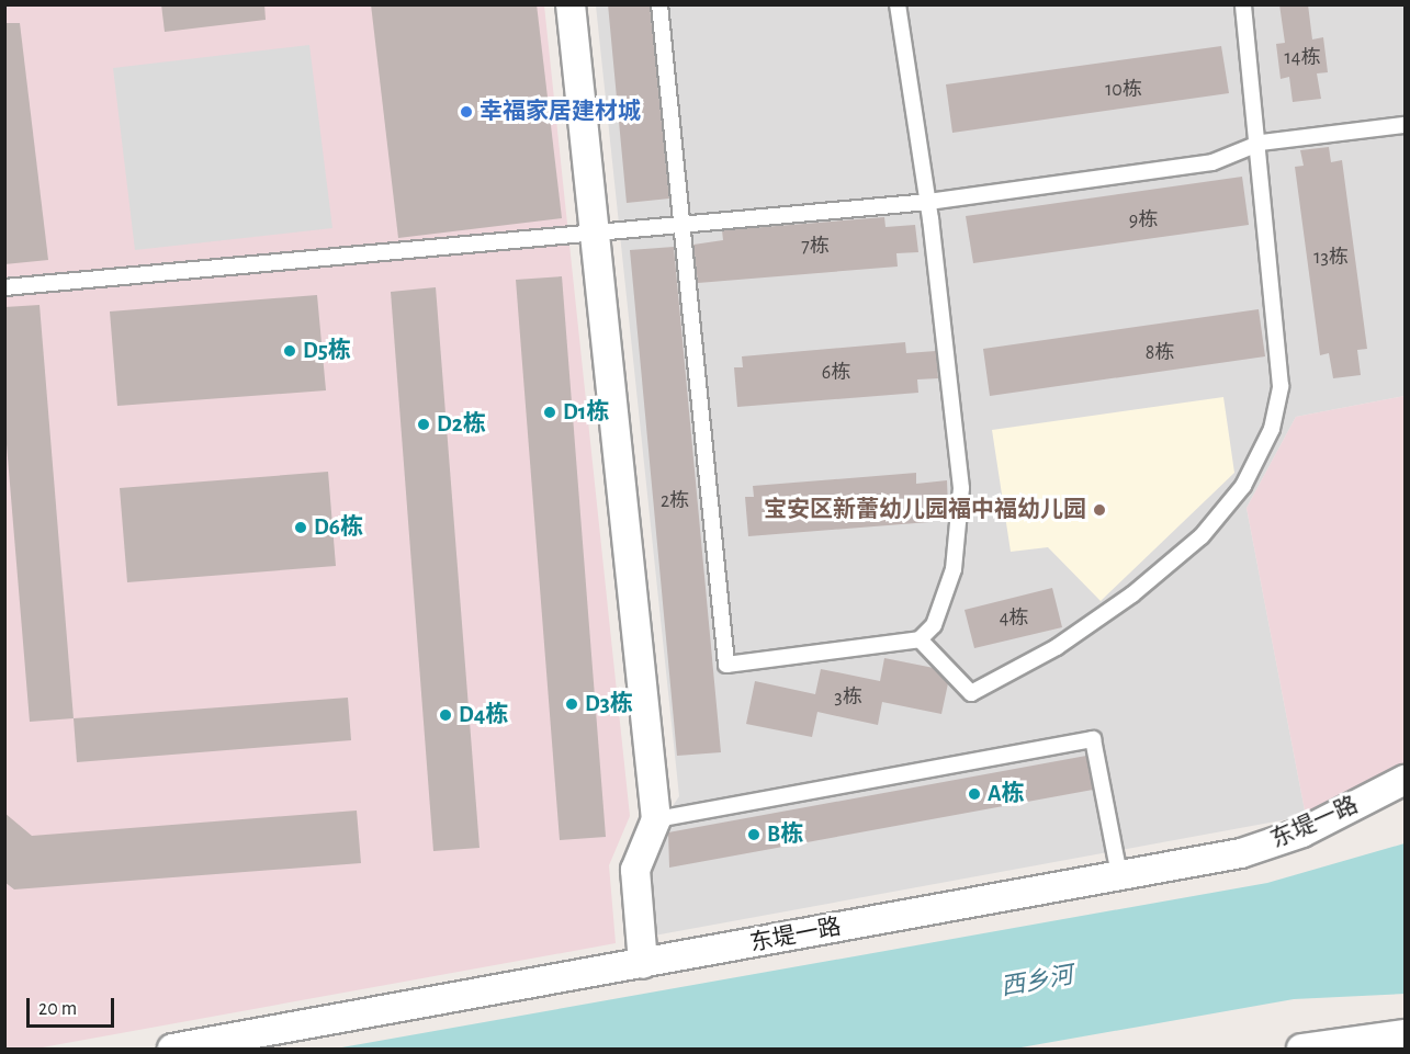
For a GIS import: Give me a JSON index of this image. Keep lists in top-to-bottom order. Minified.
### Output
{"streets":{"street":["东堤一路"]},"water":["西乡河"],"places":["幸福家居建材城","D5栋","D1栋","D2栋","宝安区新蕾幼儿园福中福幼儿园","D6栋","D3栋","D4栋","A栋","B栋"],"house_numbers":["14栋","10栋","9栋","7栋","13栋","8栋","6栋","2栋","4栋","3栋"],"scale_bar":"20 m"}
